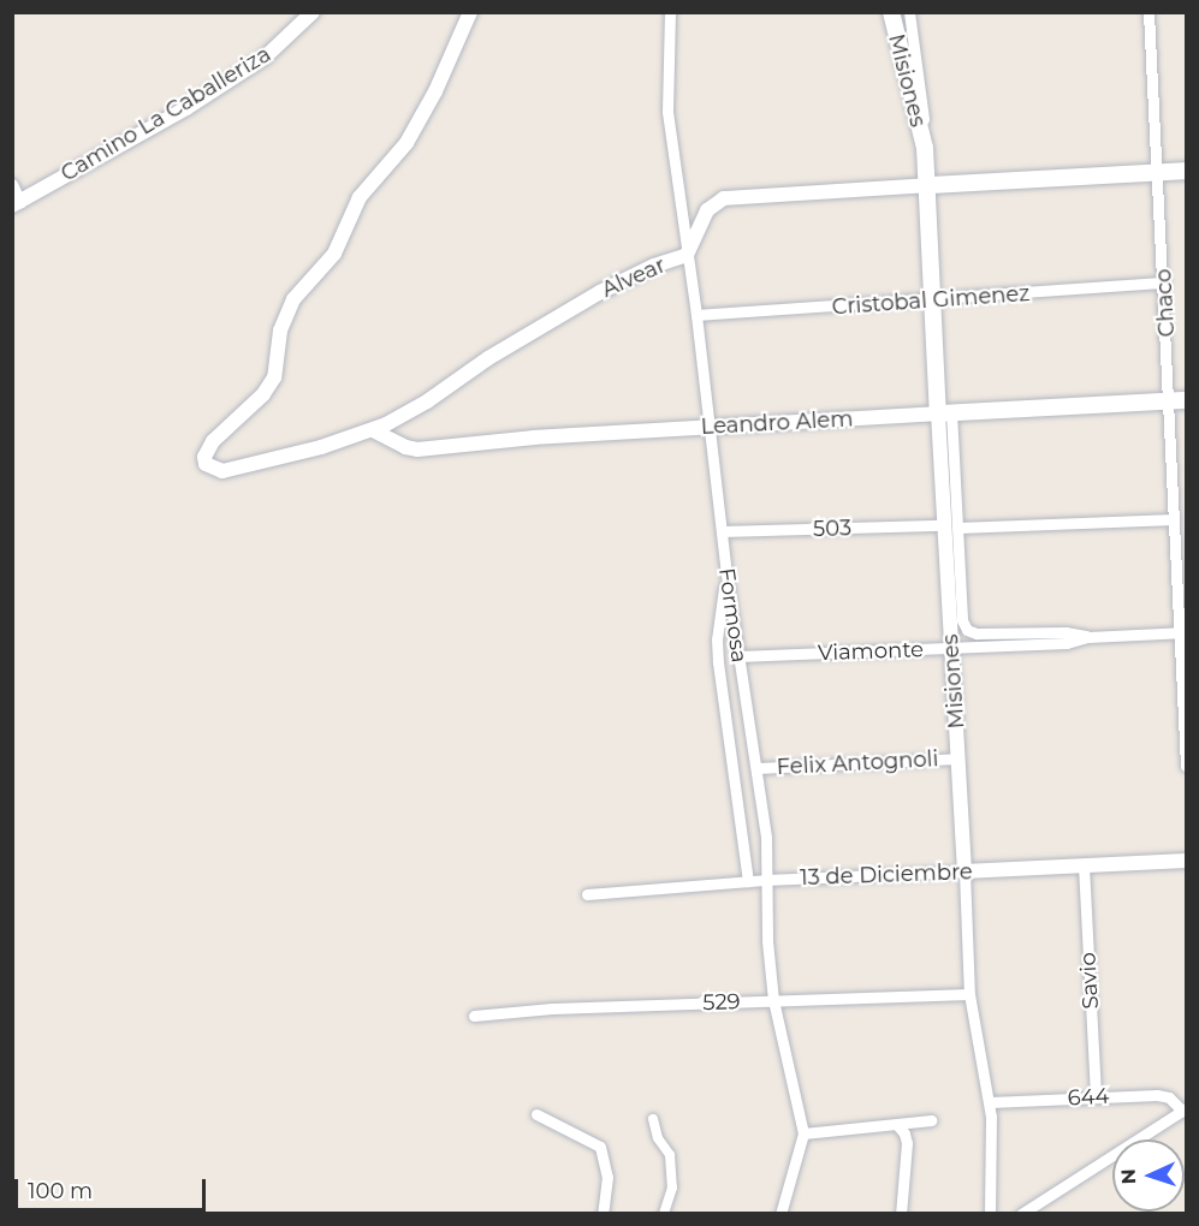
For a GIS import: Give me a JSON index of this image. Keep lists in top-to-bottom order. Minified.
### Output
{"streets":{"main road":["Misiones","Alvear","Leandro Alem"],"street":["Camino La Caballeriza","Cristobal Gimenez","Chaco","503","Formosa","Viamonte","Felix Antognoli","13 de Diciembre","Savio","529","644"]},"crossings":[["Misiones","Alvear"],["Misiones","Cristobal Gimenez"],["Misiones","Leandro Alem"],["Misiones","503"],["Misiones","Viamonte"],["Misiones","Felix Antognoli"],["Misiones","13 de Diciembre"],["Misiones","529"],["Misiones","644"],["Alvear","Chaco"],["Alvear","Leandro Alem"],["Alvear","Formosa"],["Cristobal Gimenez","Chaco"],["Cristobal Gimenez","Formosa"],["Chaco","Leandro Alem"],["Chaco","503"],["Chaco","Viamonte"],["Leandro Alem","Formosa"],["503","Formosa"],["Formosa","Viamonte"],["Formosa","Felix Antognoli"],["Formosa","13 de Diciembre"],["Formosa","529"],["13 de Diciembre","Savio"],["Savio","644"]],"scale_bar":"100 m","north":"left"}
